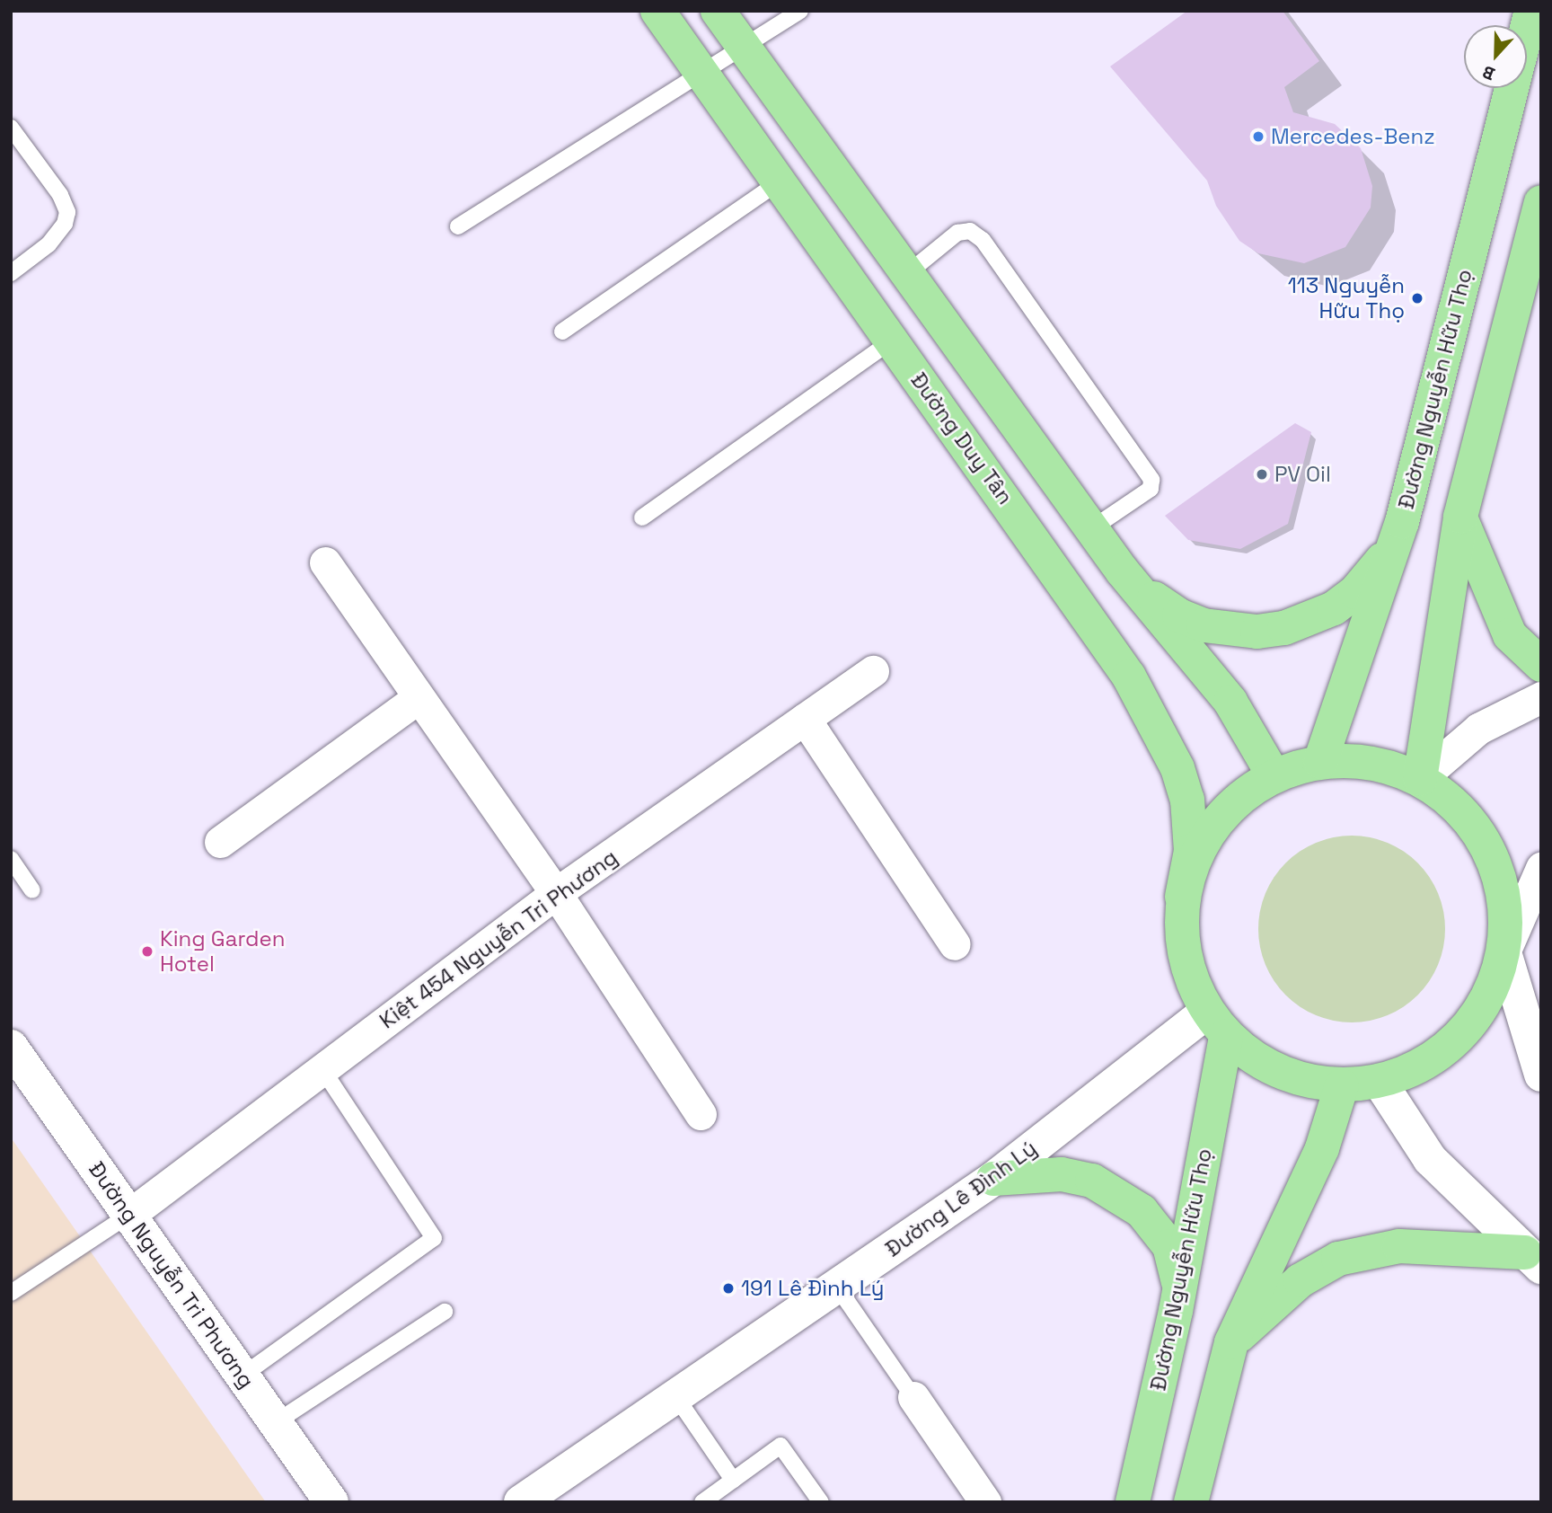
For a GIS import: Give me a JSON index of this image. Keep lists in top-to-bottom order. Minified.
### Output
{"streets":{"main road":["Đường Nguyễn Hữu Thọ","Đường Duy Tân"],"street":["Kiệt 454 Nguyễn Tri Phương","Đường Lê Đình Lý","Đường Nguyễn Tri Phương"]},"crossings":[["Đường Nguyễn Hữu Thọ","Đường Lê Đình Lý"],["Kiệt 454 Nguyễn Tri Phương","Đường Nguyễn Tri Phương"]],"places":["Mercedes-Benz","113 Nguyễn Hữu Thọ","PV Oil","King Garden Hotel","191 Lê Đình Lý"],"north":"bottom"}
